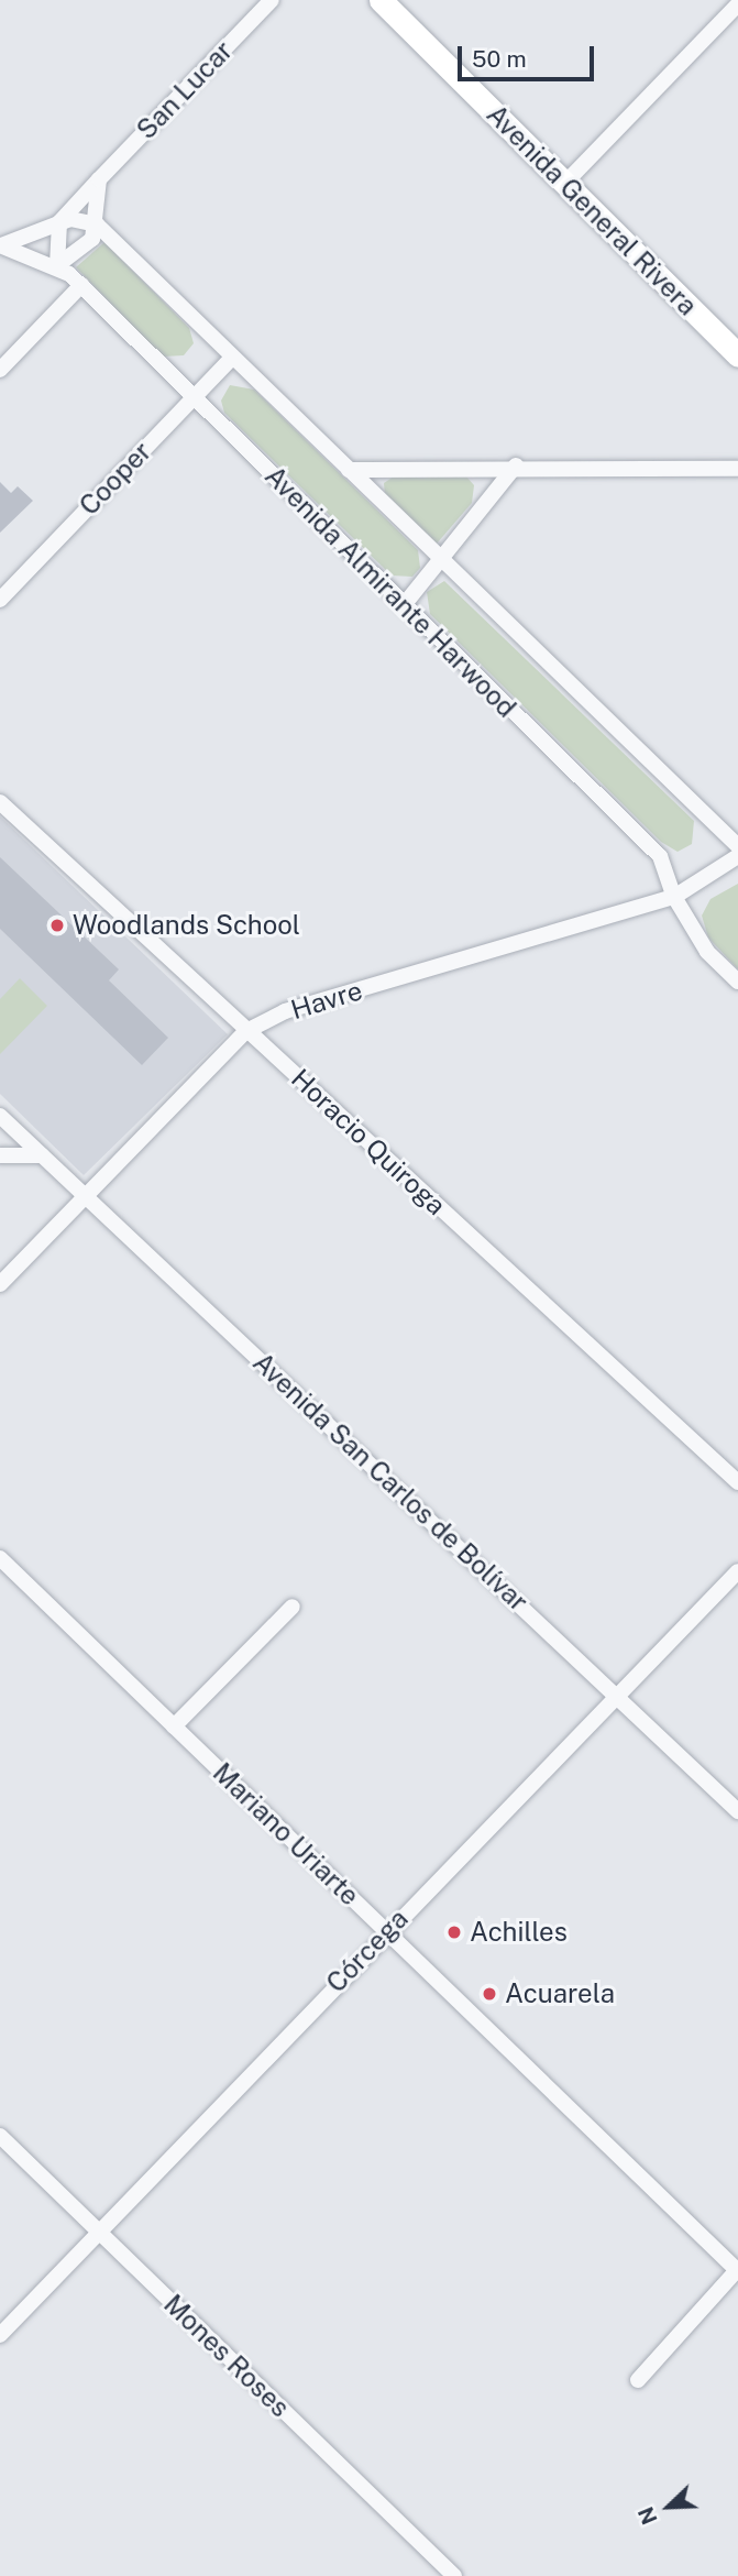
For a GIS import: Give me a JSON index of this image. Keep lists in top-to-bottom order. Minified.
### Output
{"streets":{"main road":["Avenida General Rivera"],"street":["San Lucar","Cooper","Avenida Almirante Harwood","Havre","Horacio Quiroga","Avenida San Carlos de Bolívar","Mariano Uriarte","Córcega","Mones Roses"]},"crossings":[["San Lucar","Avenida Almirante Harwood"],["Cooper","Avenida Almirante Harwood"],["Avenida Almirante Harwood","Havre"],["Havre","Horacio Quiroga"],["Havre","Avenida San Carlos de Bolívar"],["Avenida San Carlos de Bolívar","Córcega"],["Mariano Uriarte","Córcega"],["Córcega","Mones Roses"]],"places":["Woodlands School","Achilles","Acuarela"],"scale_bar":"50 m","north":"bottom left"}
